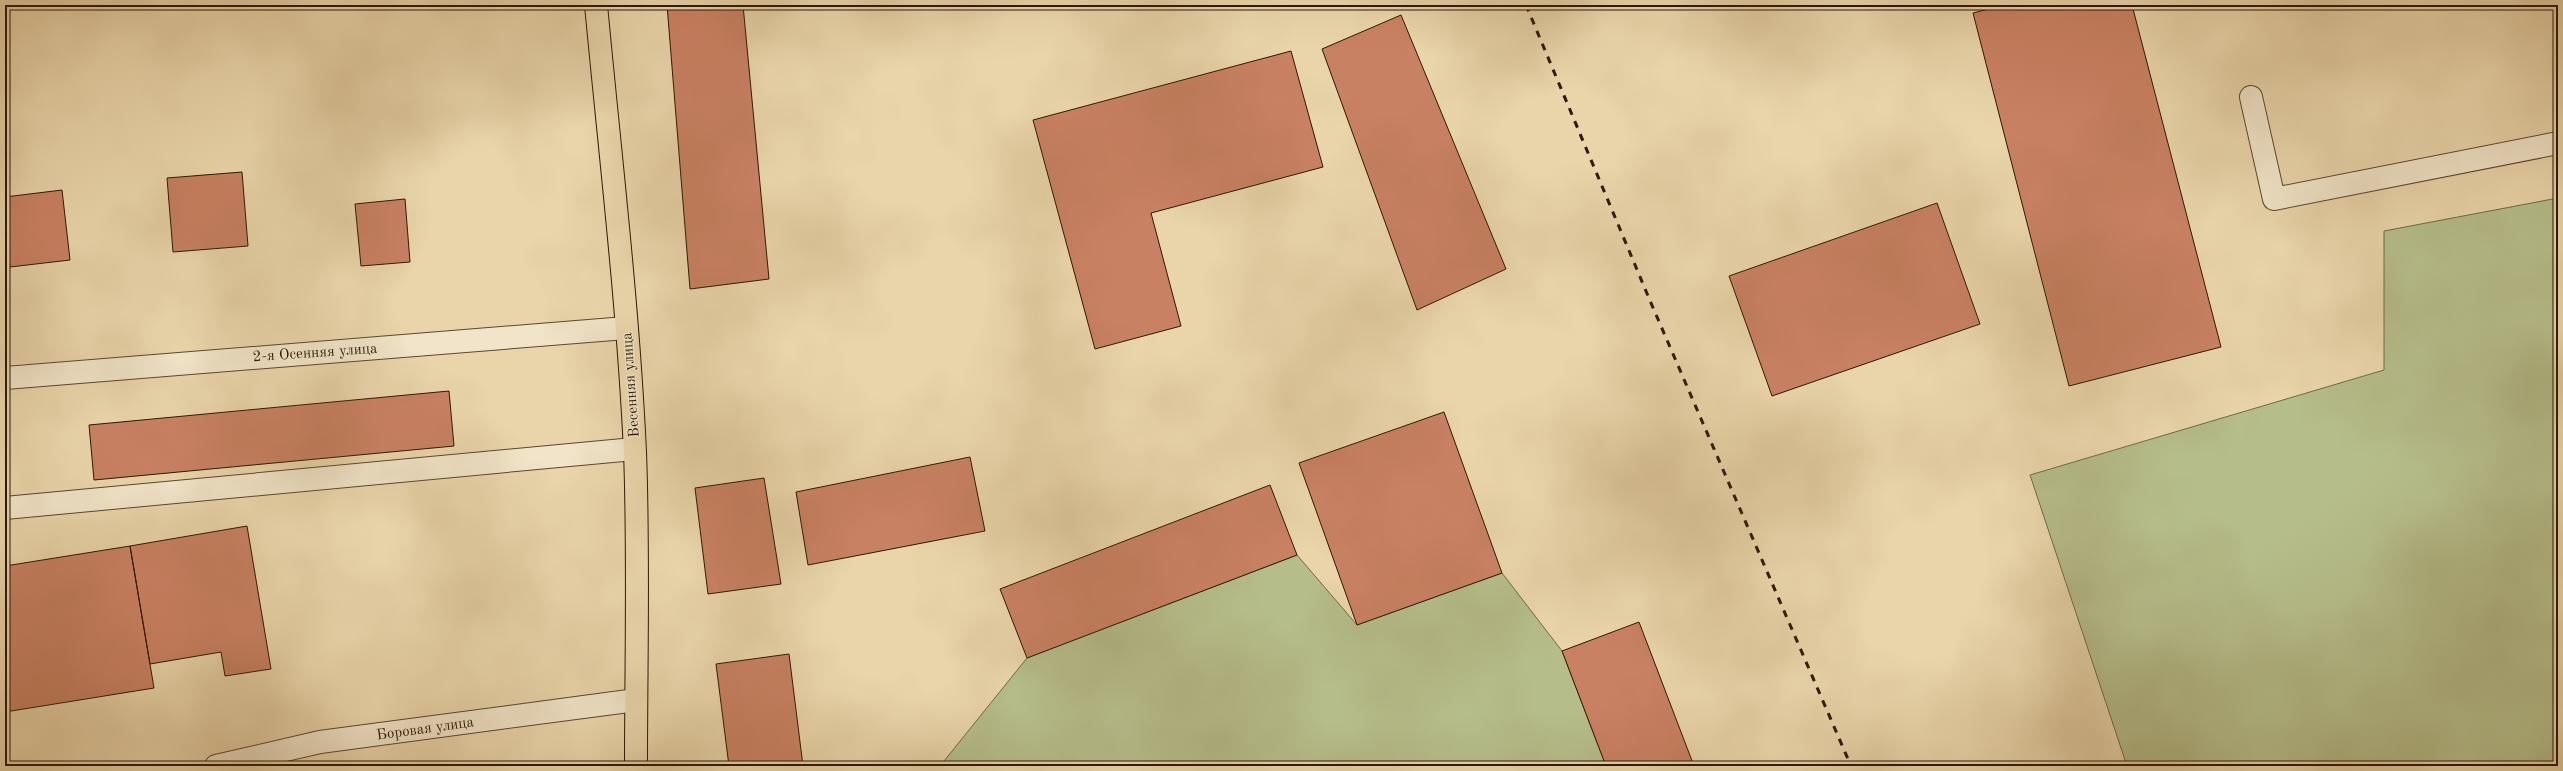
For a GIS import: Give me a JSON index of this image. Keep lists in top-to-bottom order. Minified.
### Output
{"streets":{"main road":["Весенняя улица"],"street":["2-я Осенняя улица","Боровая улица"]},"crossings":[["2-я Осенняя улица","Весенняя улица"],["Весенняя улица","Боровая улица"]]}
